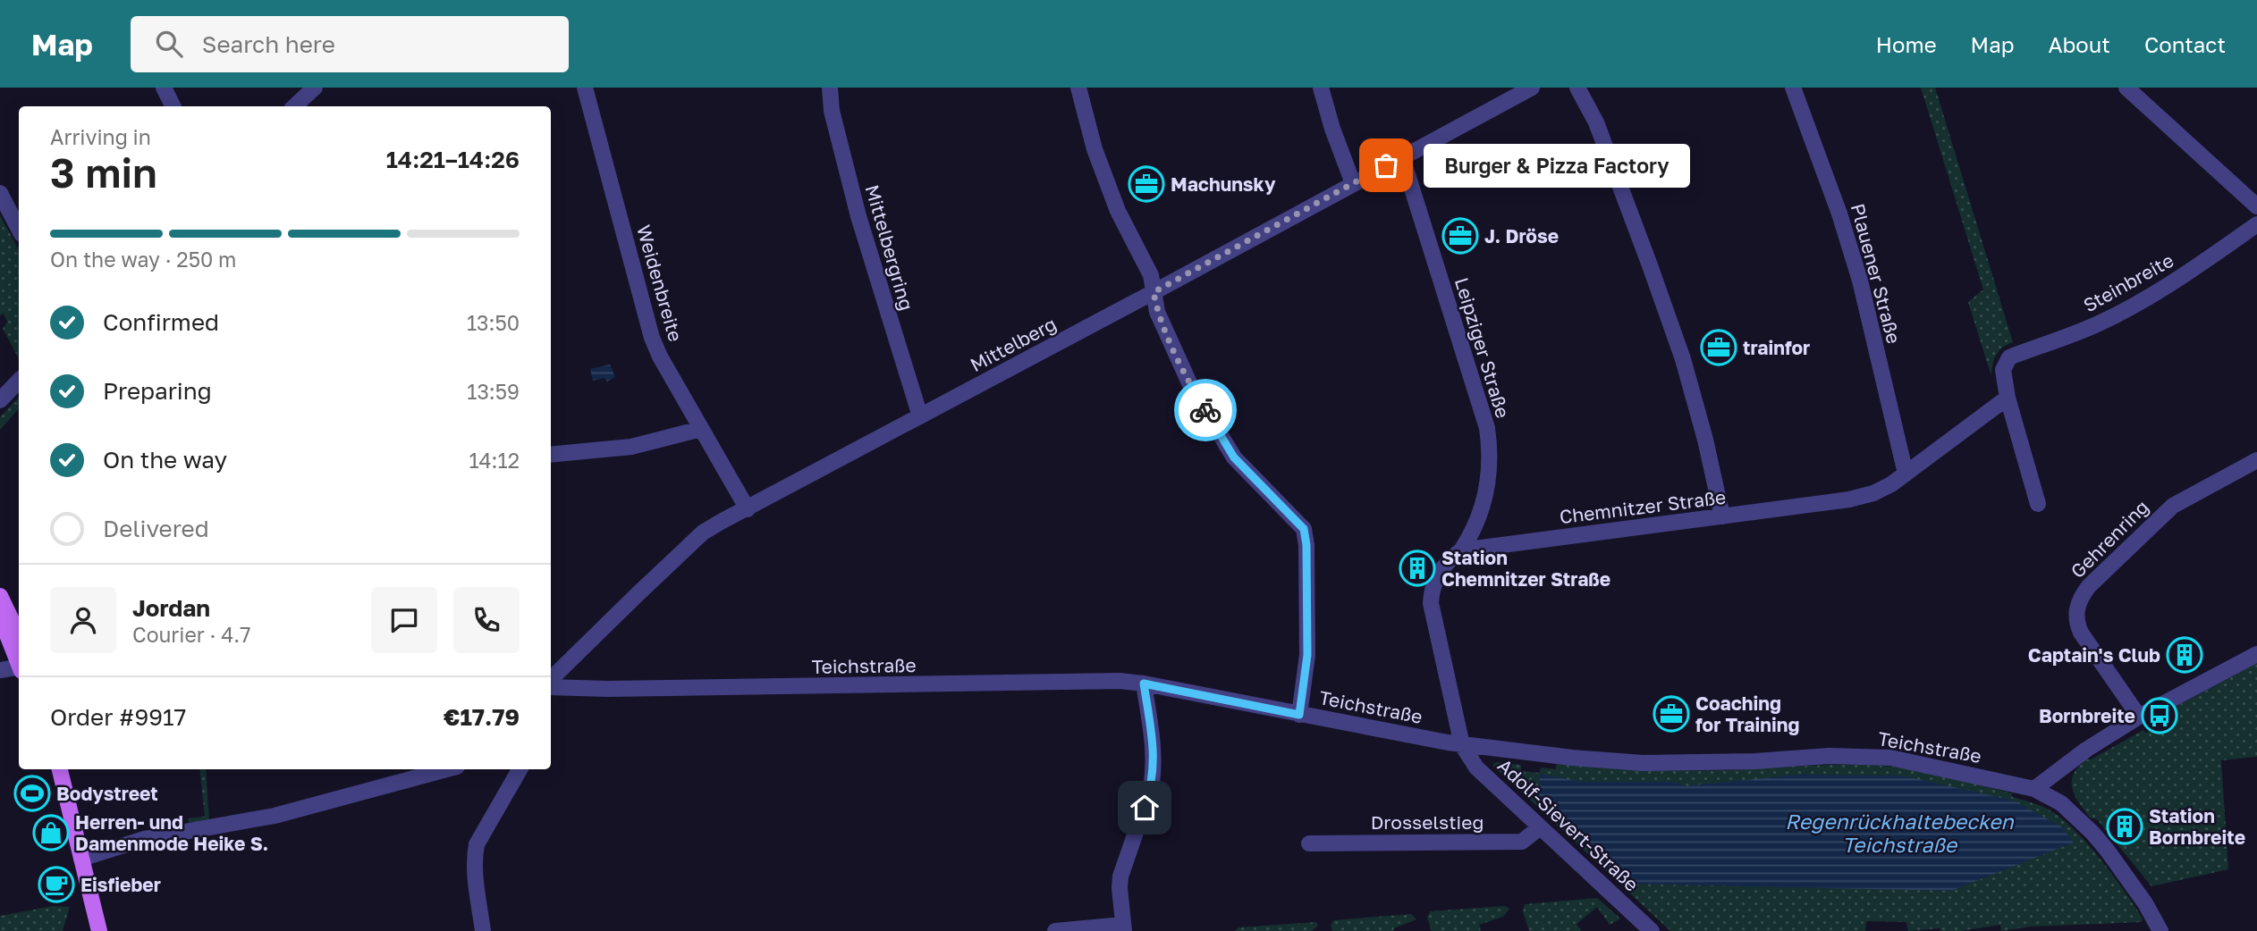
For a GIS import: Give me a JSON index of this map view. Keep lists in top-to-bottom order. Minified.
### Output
{"streets":{"street":["Mittelbergring","Plauener Straße","Steinbreite","Weidenbreite","Mittelberg","Leipziger Straße","Chemnitzer Straße","Gehrenring","Teichstraße","Drosselstieg","Adolf-Sievert-Straße"]},"crossings":[["Mittelbergring","Mittelberg"],["Plauener Straße","Chemnitzer Straße"],["Steinbreite","Chemnitzer Straße"],["Weidenbreite","Mittelberg"],["Mittelberg","Leipziger Straße"],["Leipziger Straße","Chemnitzer Straße"],["Teichstraße","Adolf-Sievert-Straße"],["Drosselstieg","Adolf-Sievert-Straße"]],"water":["Regenrückhaltebecken Teichstraße"],"places":{"other":["Burger & Pizza Factory"],"office":["Machunsky","J. Dröse","trainfor","Coaching for Training"],"building":["Station Chemnitzer Straße","Captain's Club","Station Bornbreite"],"bus stop":["Bornbreite"],"sports":["Bodystreet"],"shop":["Herren- und Damenmode Heike S."],"cafe":["Eisfieber"]},"page":{"header":"Map","search":"Search here","nav":["Home","Map","About","Contact"],"heading":["3 min","Arriving in","14:21–14:26"],"panel":["Jordan","Courier · 4.7","Order #9917","€17.79"],"bubble":"Burger & Pizza Factory","bar":"On the way · 250 m","list":[["Confirmed","13:50"],["Preparing","13:59"],["On the way","14:12"],"Delivered"]}}
